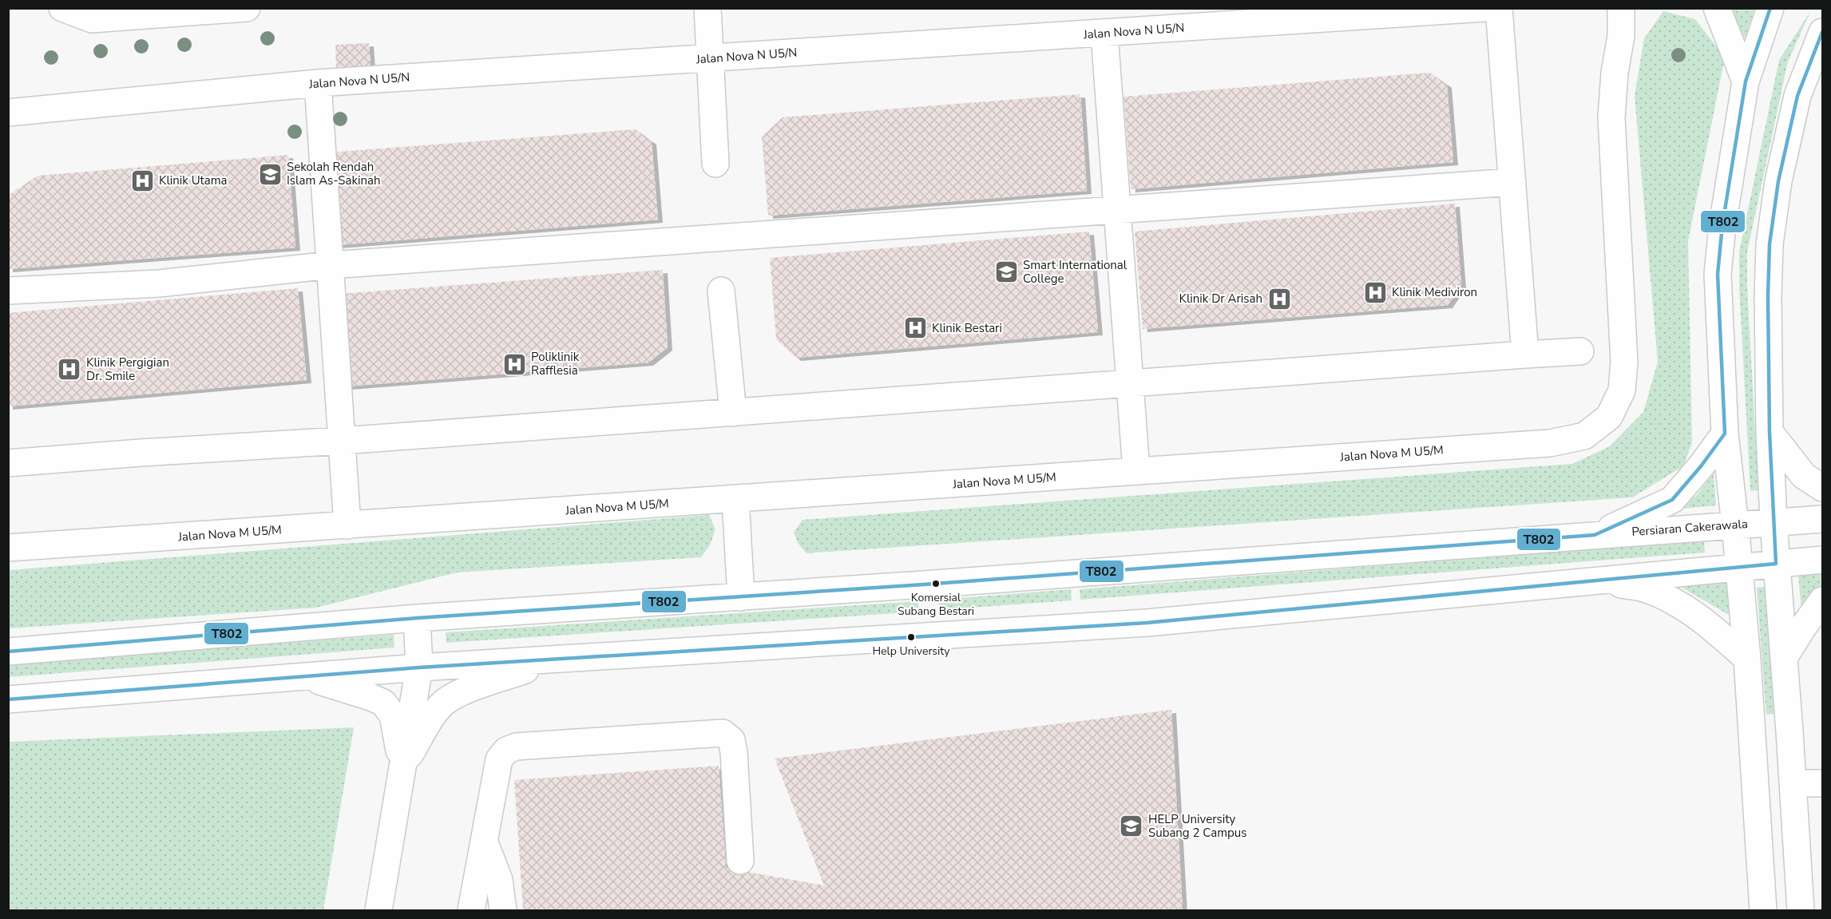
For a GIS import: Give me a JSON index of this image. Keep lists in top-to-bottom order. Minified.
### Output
{"streets":{"street":["Jalan Nova N U5/N","Jalan Nova M U5/M","Persiaran Cakerawala"]},"places":{"school or university":["Sekolah Rendah Islam As-Sakinah","Smart International College","HELP University Subang 2 Campus"],"hospital":["Klinik Utama","Klinik Mediviron","Klinik Dr Arisah","Klinik Bestari","Poliklinik Rafflesia","Klinik Pergigian Dr. Smile"],"other":["Komersial Subang Bestari","Help University"]},"lines":["transit line T802"]}
